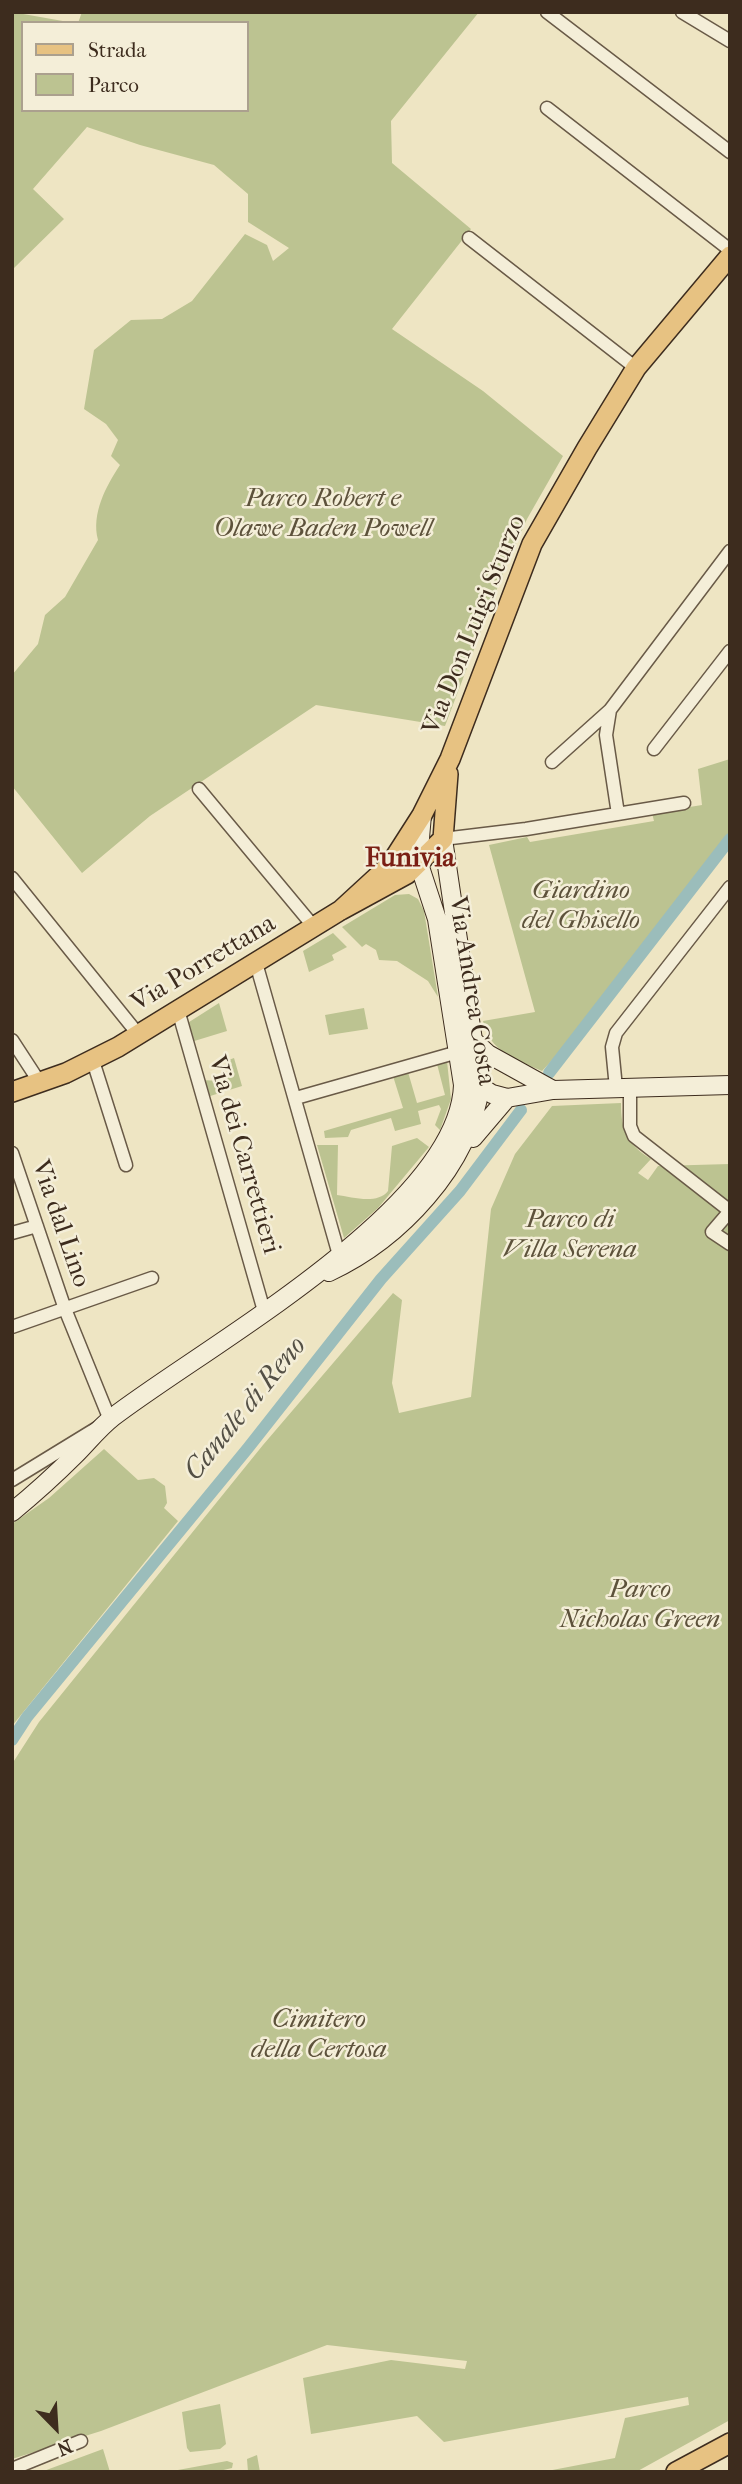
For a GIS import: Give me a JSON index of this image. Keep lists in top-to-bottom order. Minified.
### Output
{"streets":{"main road":["Via Don Luigi Sturzo","Via Porrettana","Via Andrea Costa"],"street":["Via dei Carrettieri","Via dal Lino"]},"crossings":[["Via Don Luigi Sturzo","Via Porrettana"],["Via Don Luigi Sturzo","Via Andrea Costa"],["Via Porrettana","Via Andrea Costa"],["Via Porrettana","Via dei Carrettieri"],["Via Andrea Costa","Via dei Carrettieri"],["Via Andrea Costa","Via dal Lino"]],"districts":["Funivia"],"water":["Canale di Reno"],"parks":["Parco Robert e Olawe Baden Powell","Giardino del Ghisello","Parco di Villa Serena","Parco Nicholas Green","Cimitero della Certosa"],"legend":["Strada","Parco"],"north":"bottom right"}
